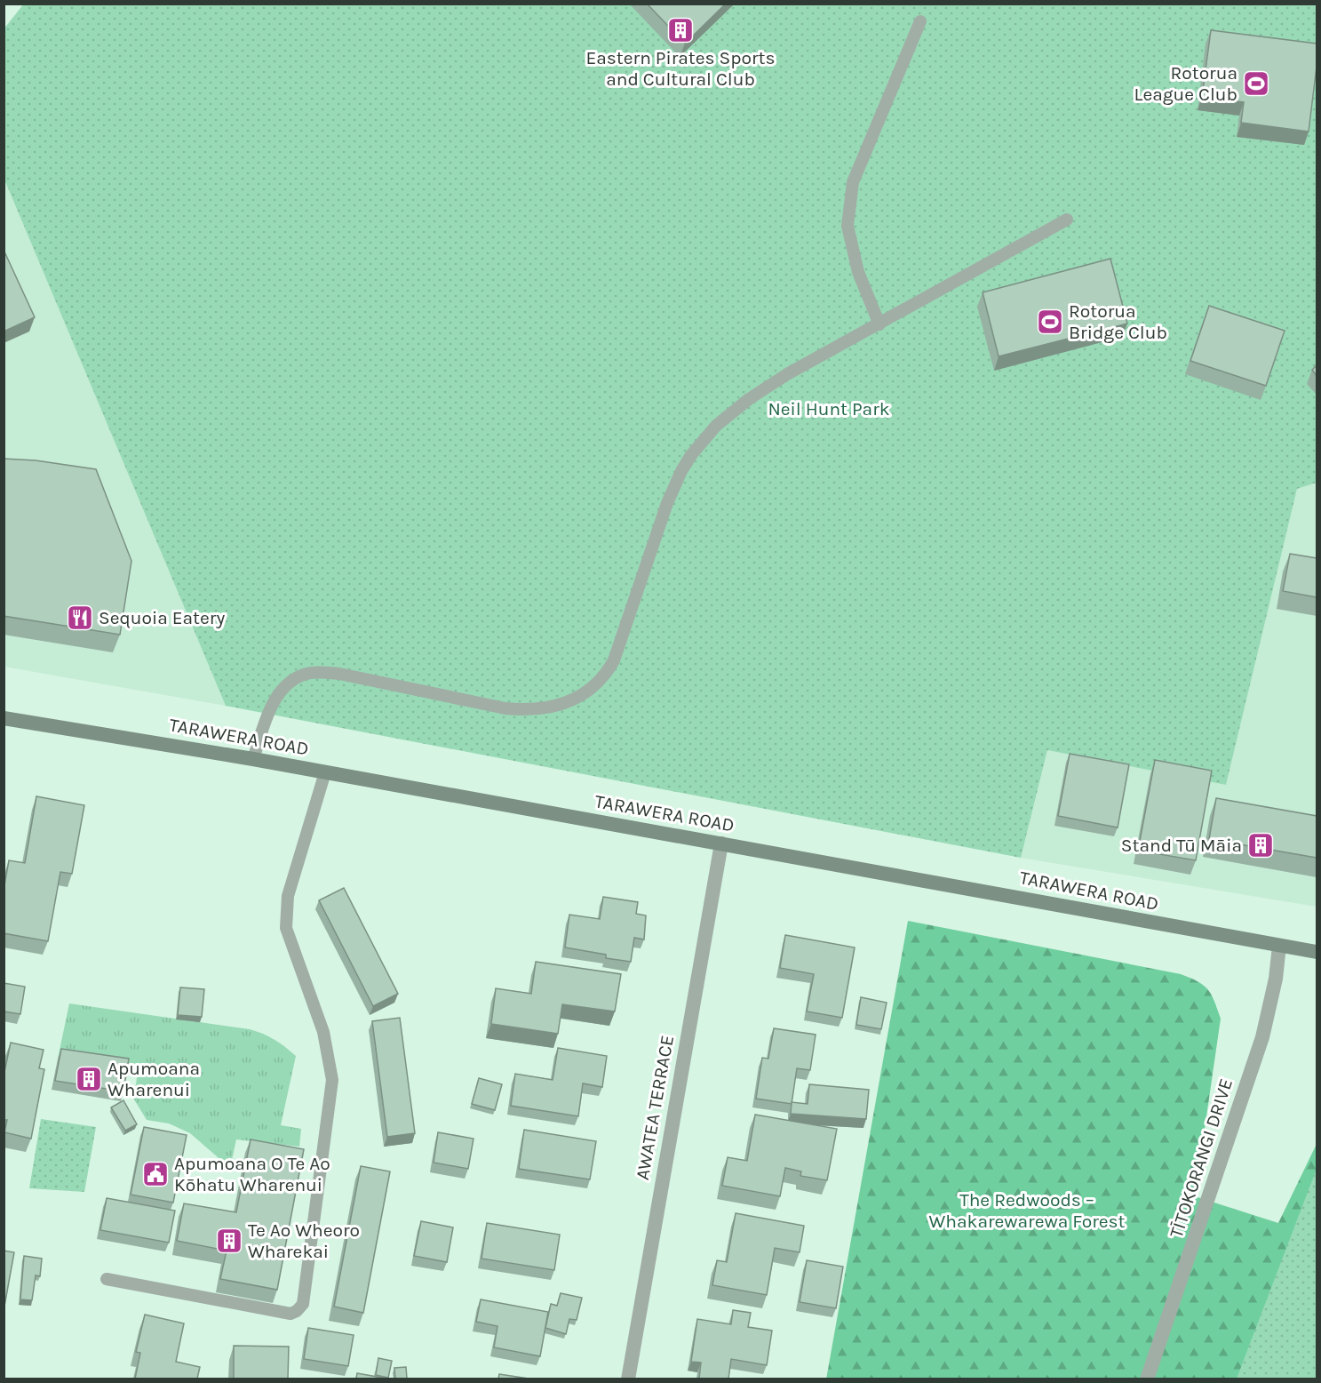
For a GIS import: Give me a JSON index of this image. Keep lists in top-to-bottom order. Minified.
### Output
{"streets":{"main road":["TARAWERA ROAD"],"street":["AWATEA TERRACE","TĪTOKORANGI DRIVE"]},"crossings":[["TARAWERA ROAD","AWATEA TERRACE"],["TARAWERA ROAD","TĪTOKORANGI DRIVE"]],"parks":["Neil Hunt Park","The Redwoods – Whakarewarewa Forest"],"places":{"building":["Eastern Pirates Sports and Cultural Club","Stand Tū Māia","Apumoana Wharenui","Te Ao Wheoro Wharekai"],"sports":["Rotorua League Club","Rotorua Bridge Club"],"restaurant":["Sequoia Eatery"],"public building":["Apumoana O Te Ao Kōhatu Wharenui"]}}
